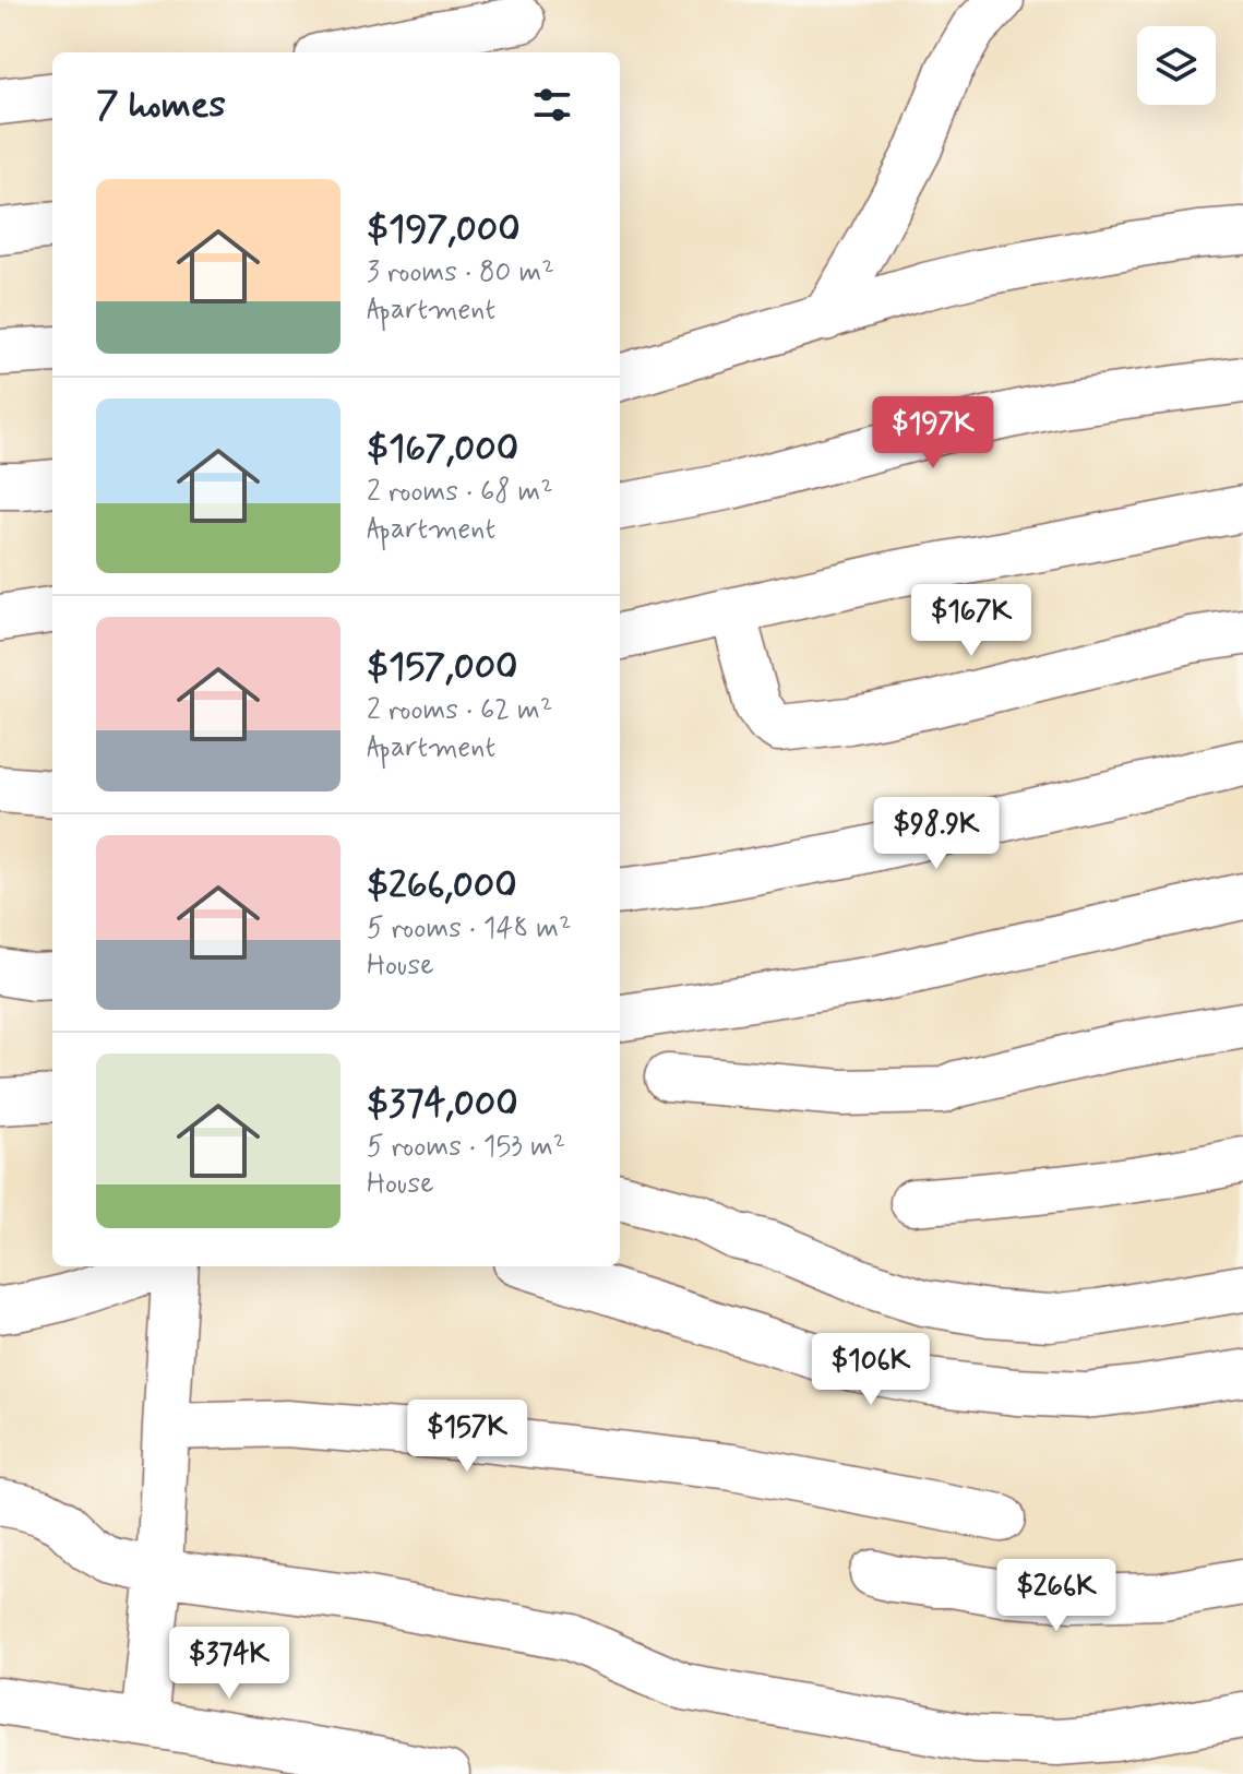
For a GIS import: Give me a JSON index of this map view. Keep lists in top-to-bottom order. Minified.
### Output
{"page":{"heading":"7 homes","list":[{"name":"$197,000","note":"3 rooms · 80 m² · Apartment"},{"name":"$167,000","note":"2 rooms · 68 m² · Apartment"},{"name":"$157,000","note":"2 rooms · 62 m² · Apartment"},{"name":"$266,000","note":"5 rooms · 148 m² · House"},{"name":"$374,000","note":"5 rooms · 153 m² · House"}],"price":["$197K","$167K","$98.9K","$106K","$157K","$266K","$374K"]}}
